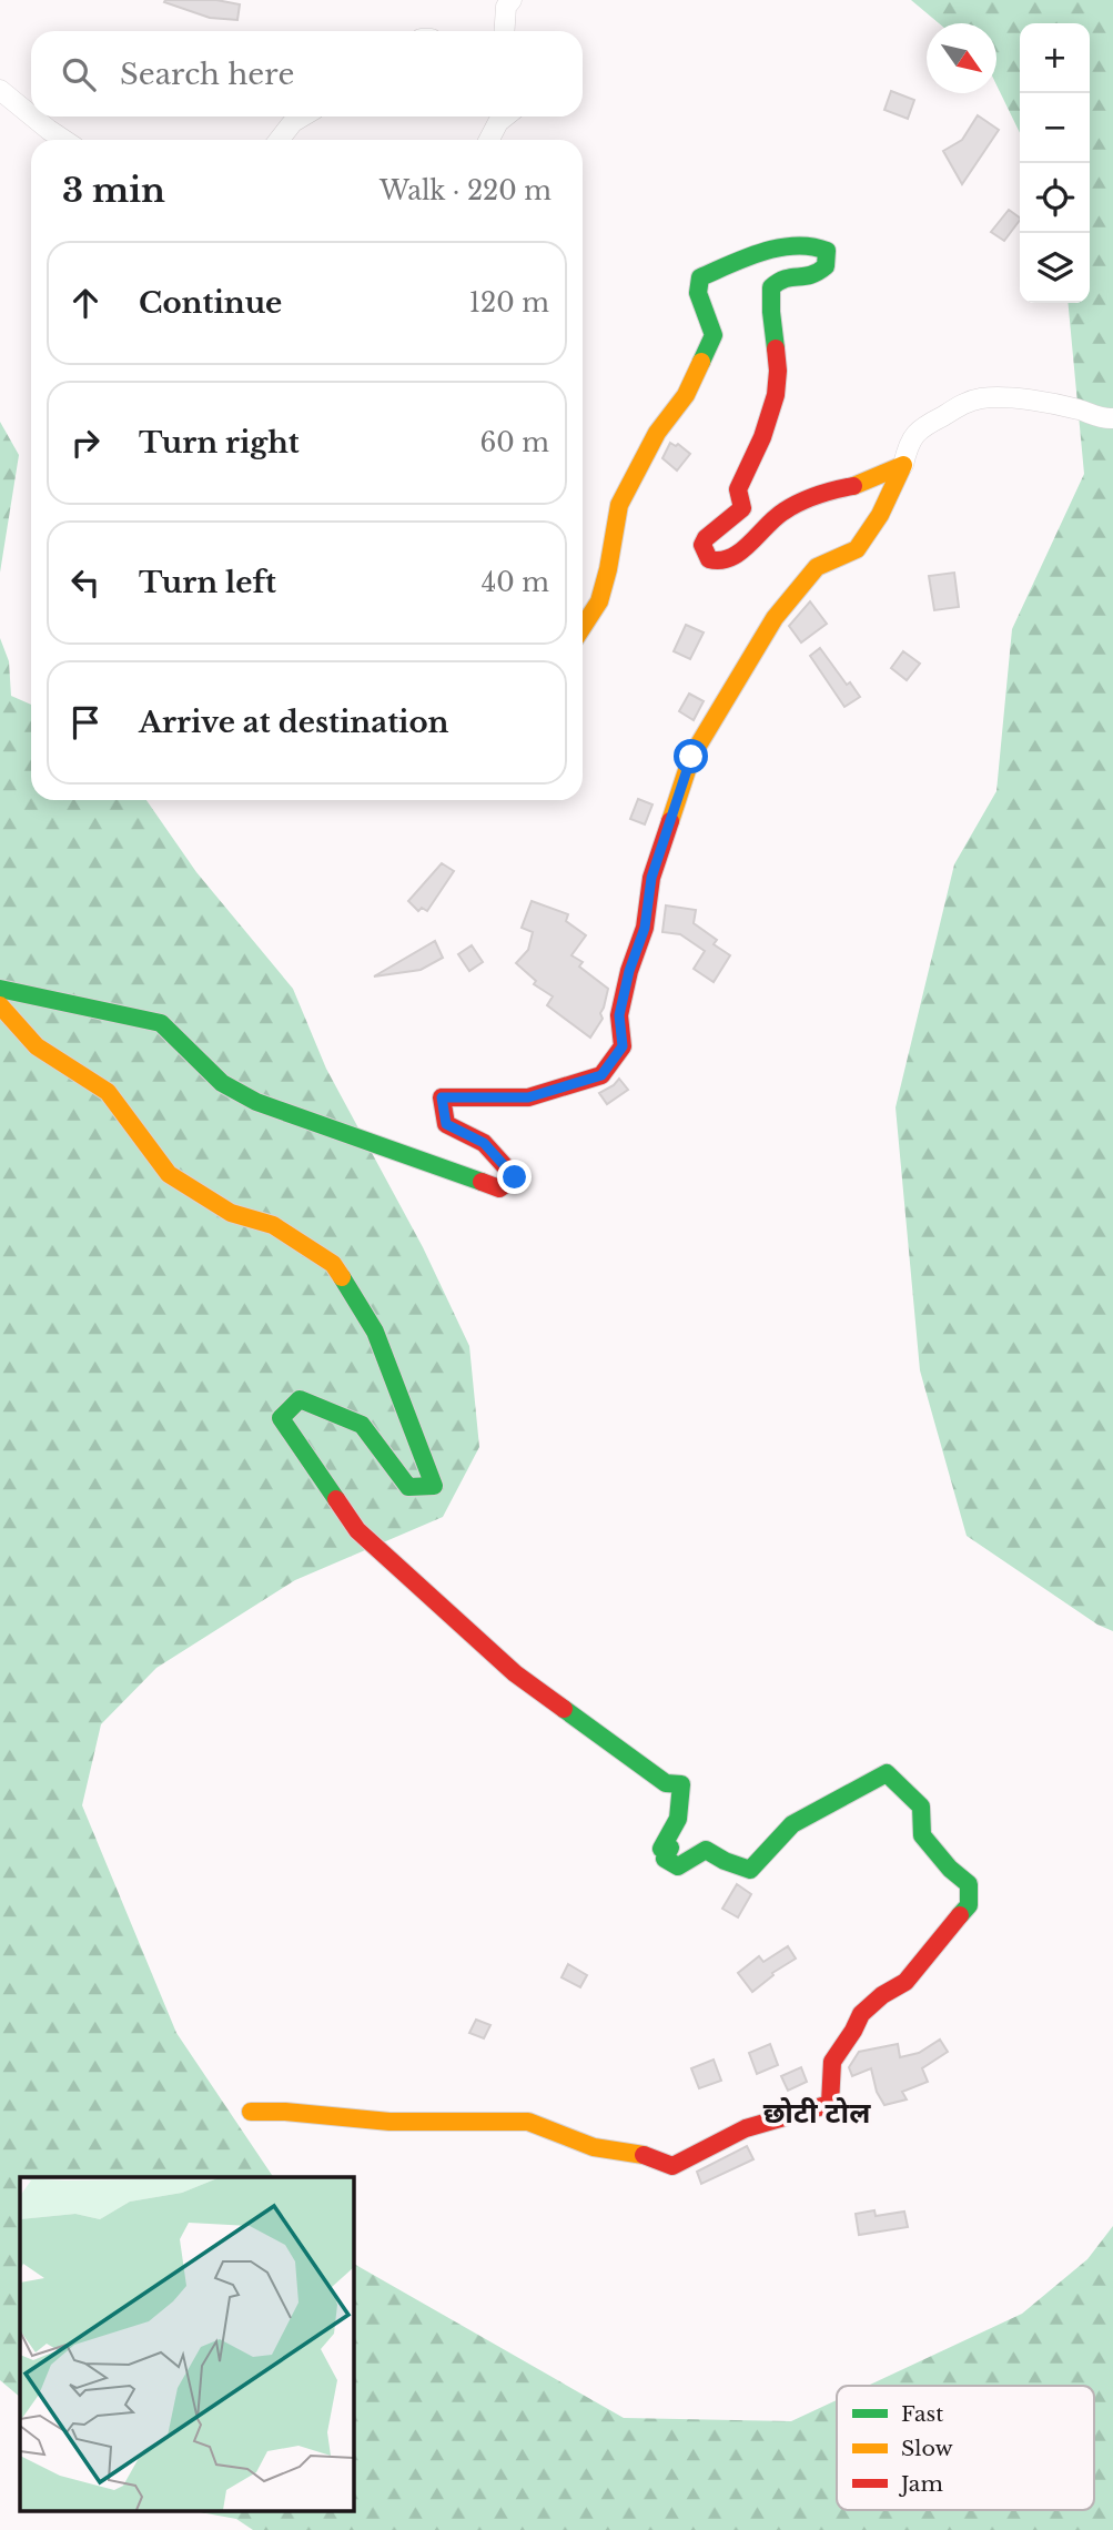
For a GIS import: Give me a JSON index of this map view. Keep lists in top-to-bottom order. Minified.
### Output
{"districts":["छोटी टोल"],"legend":["Fast","Slow","Jam"],"north":"bottom right","page":{"map_buttons":["+","−"],"search":"Search here","heading":["3 min","Walk · 220 m"],"list":[["Continue","120 m"],["Turn right","60 m"],["Turn left","40 m"],"Arrive at destination"]}}
